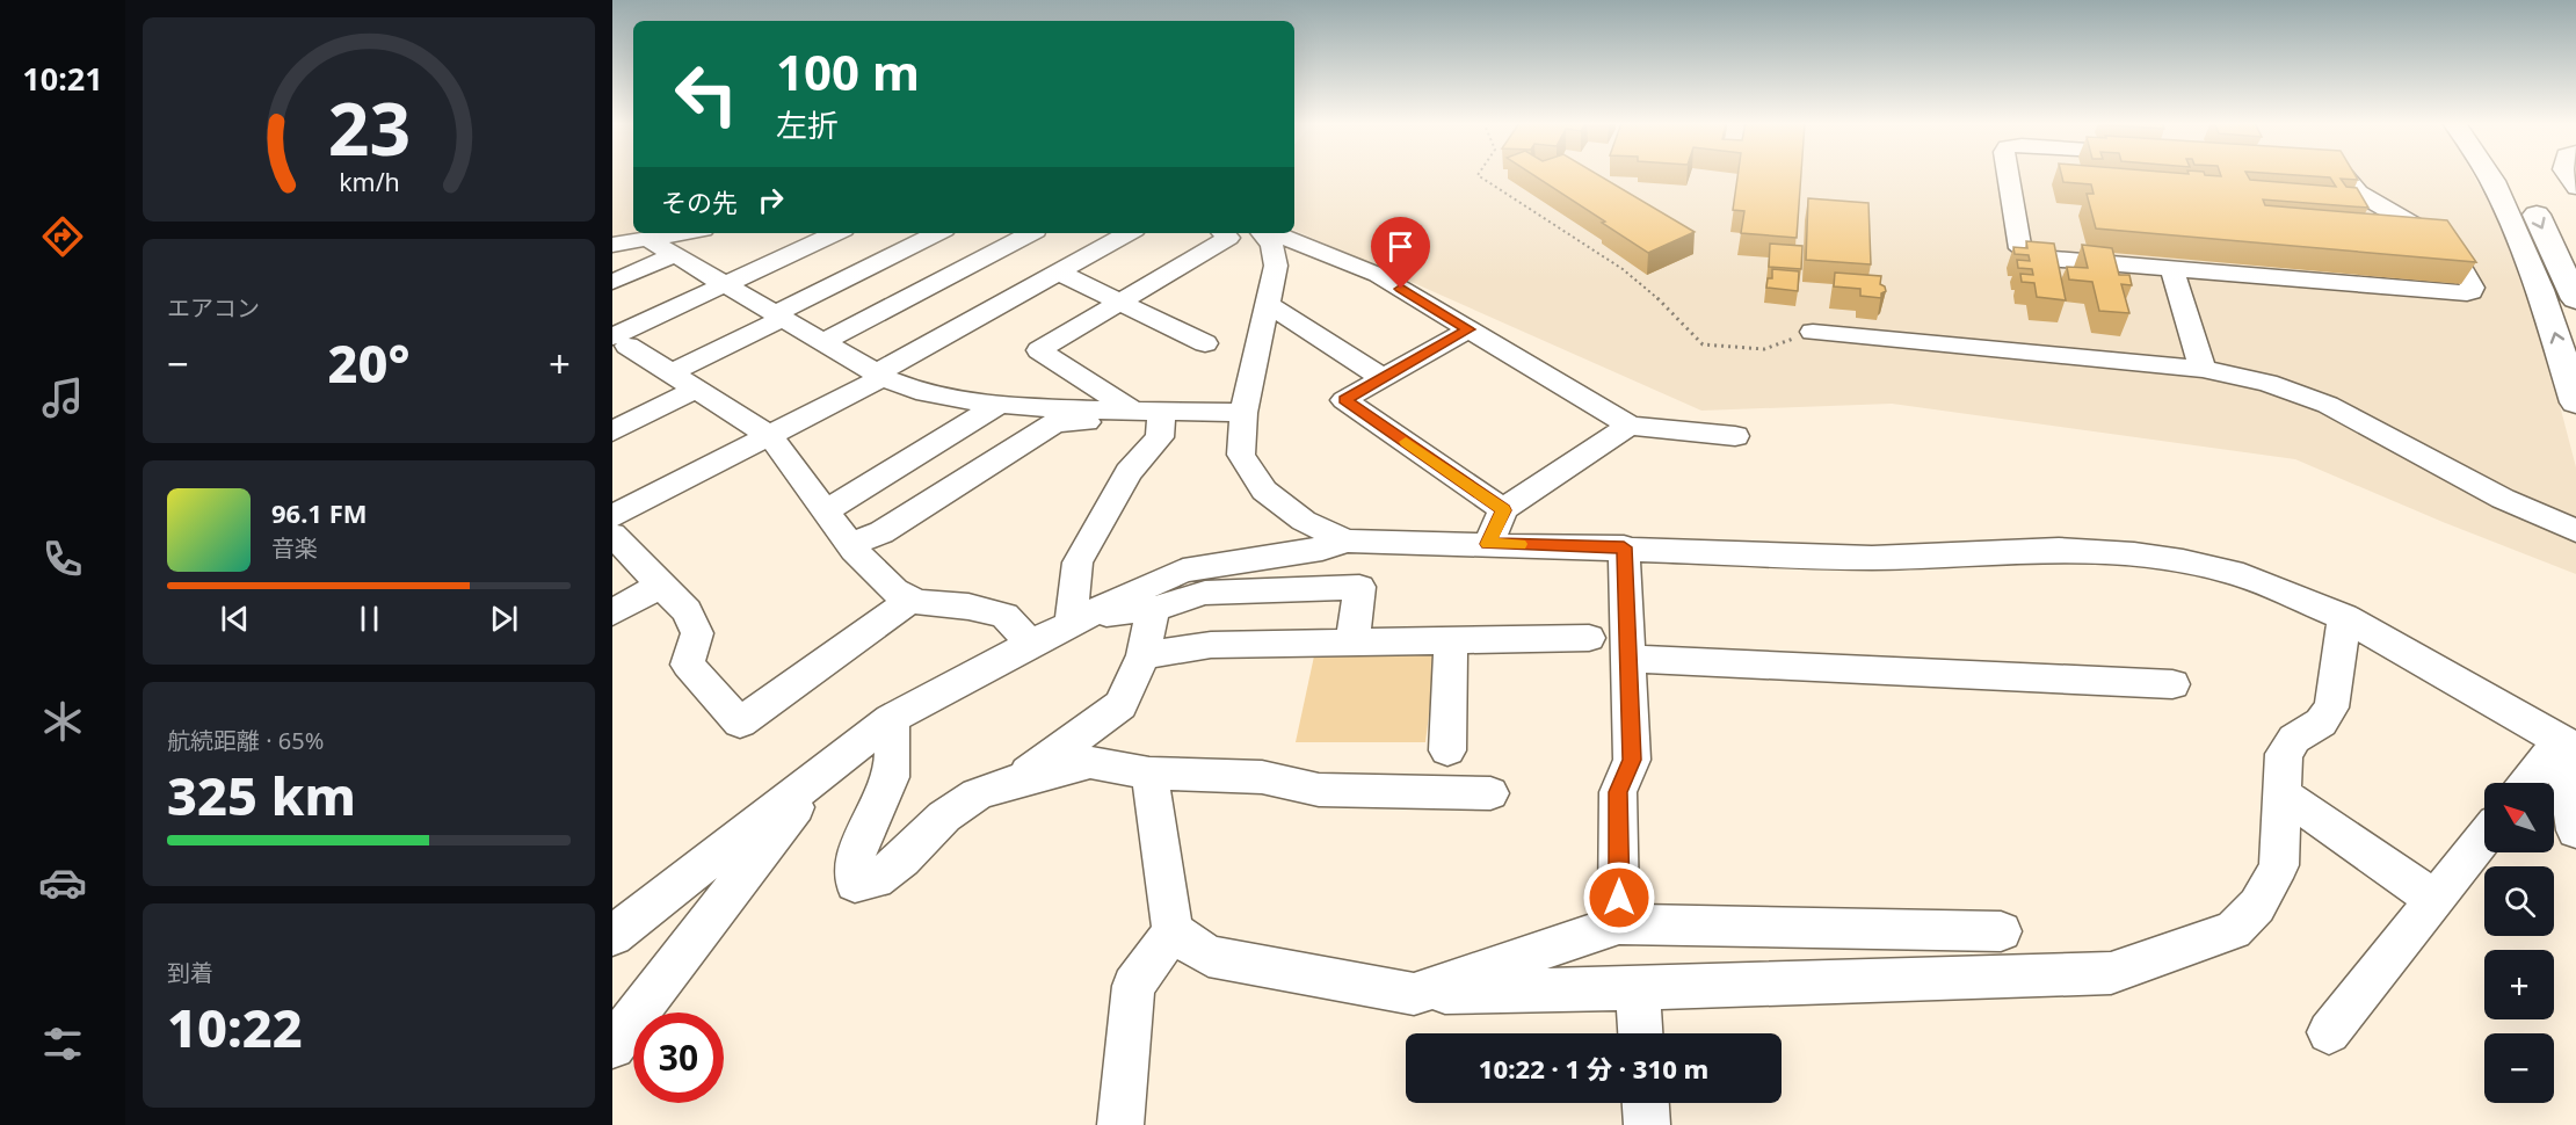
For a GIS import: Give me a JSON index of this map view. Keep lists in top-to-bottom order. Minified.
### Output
{"north":"top left","page":{"tabs":"10:21","turn":["100 m","左折"],"then":"その先","tile":["エアコン",["航続距離 · 65%","325 km"],["到着","10:22"]],"heat":["−","20°","+"],"song":["96.1 FM","音楽"],"map_buttons":["+","−"],"limit":"30","trip":"10:22 · 1 分 · 310 m","gauge":["23","km/h"]}}
